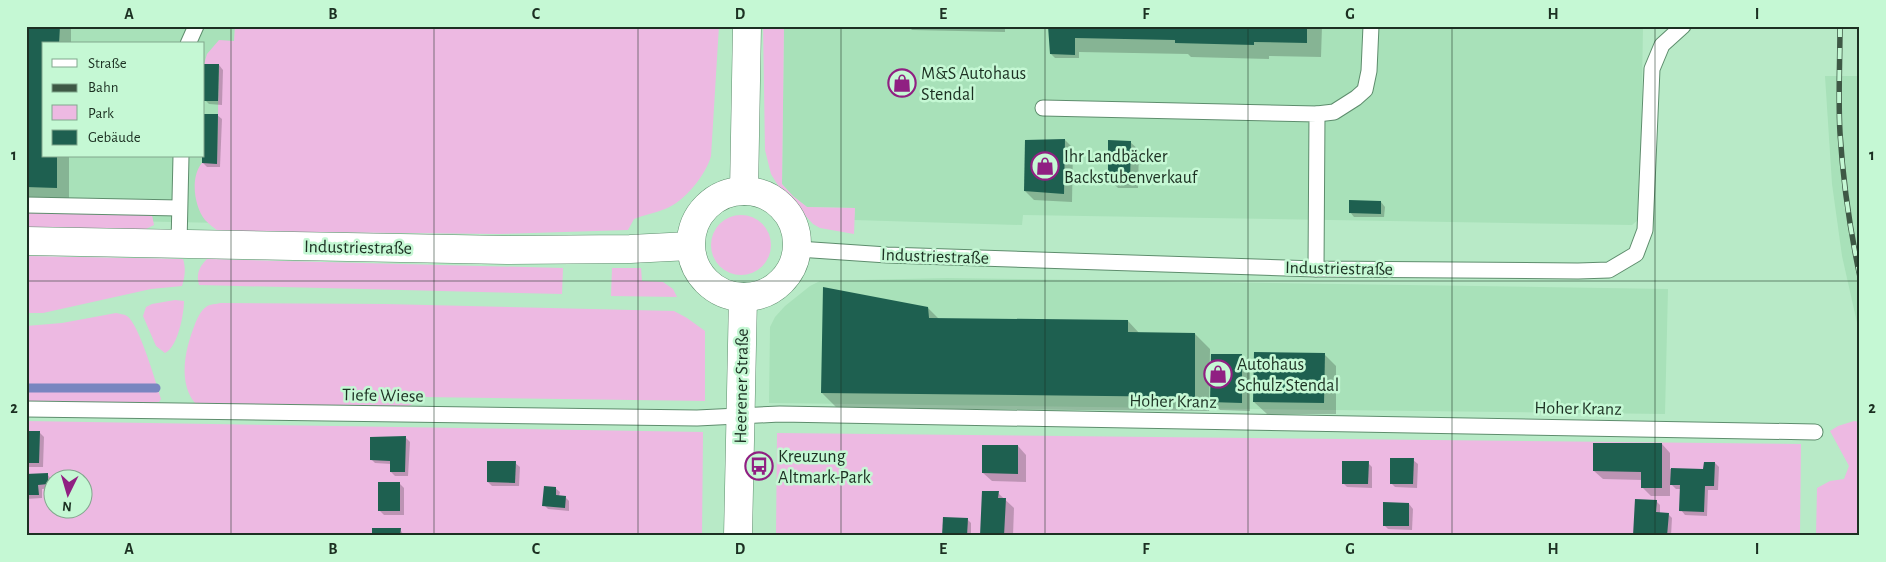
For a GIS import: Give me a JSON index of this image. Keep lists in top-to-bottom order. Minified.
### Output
{"streets":{"main road":["Industriestraße","Heerener Straße"],"lane":["Tiefe Wiese","Hoher Kranz"]},"crossings":[["Industriestraße","Heerener Straße"],["Heerener Straße","Tiefe Wiese"],["Heerener Straße","Hoher Kranz"],["Tiefe Wiese","Hoher Kranz"]],"places":{"shop":["M&S Autohaus Stendal","Ihr Landbäcker Backstubenverkauf","Autohaus Schulz Stendal"],"bus stop":["Kreuzung Altmark-Park"]},"legend":["Straße","Bahn","Park","Gebäude"],"north":"bottom","grid":{"columns":["A","B","C","D","E","F","G","H","I"],"rows":["1","2"]}}
